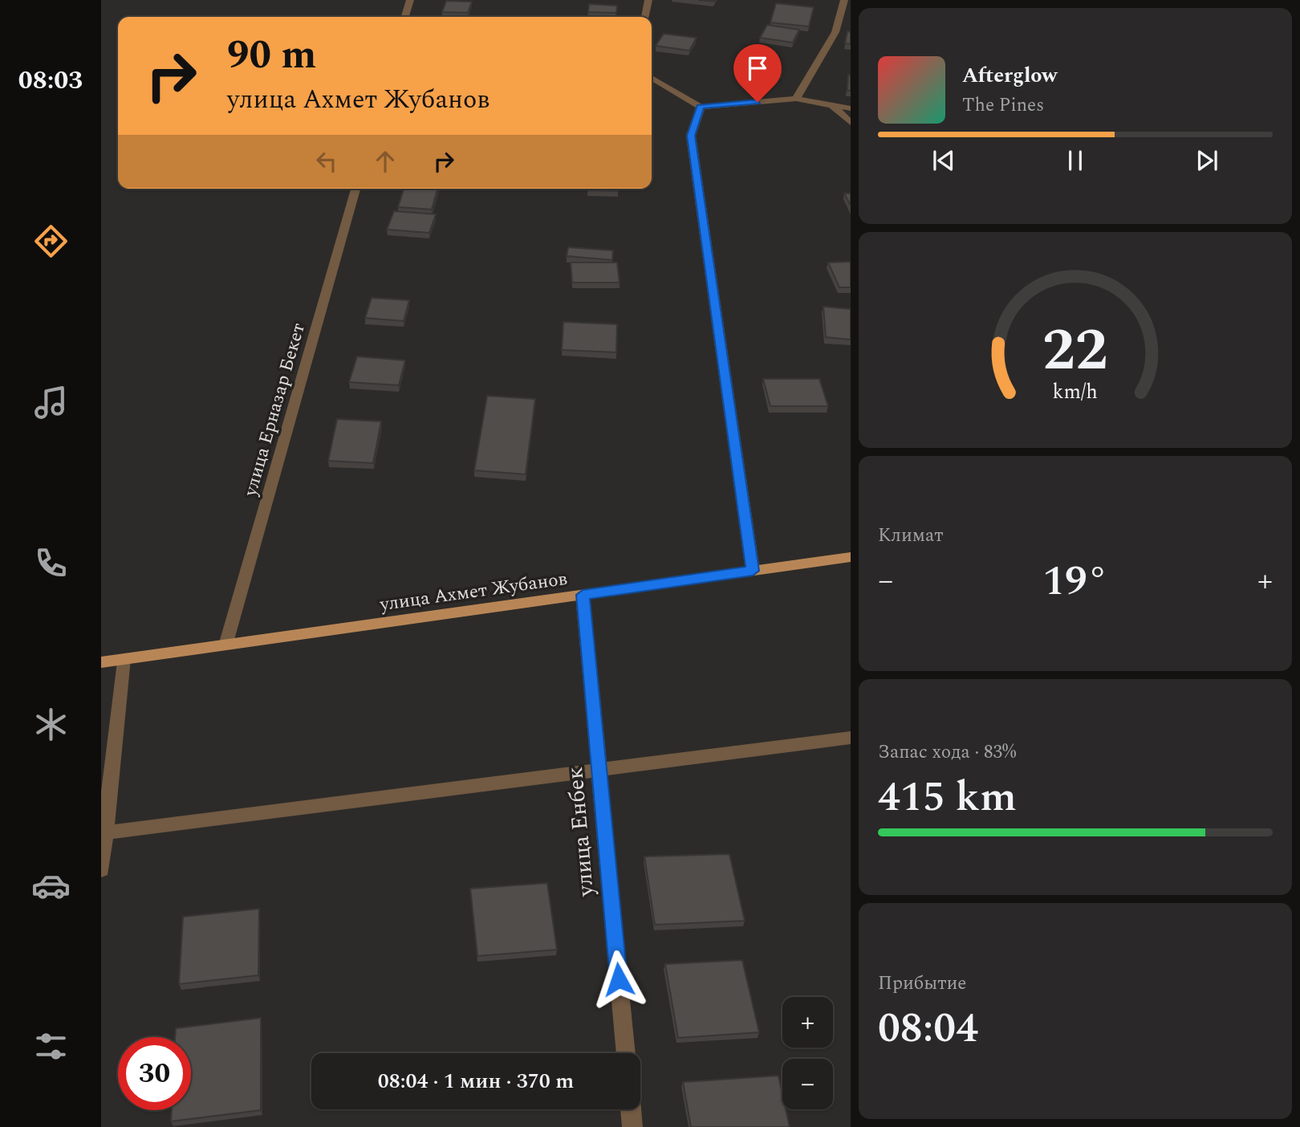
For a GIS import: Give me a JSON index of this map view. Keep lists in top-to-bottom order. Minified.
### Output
{"streets":{"main road":["улица Ахмет Жубанов"],"street":["улица Ерназар Бекет","улица Енбек"]},"crossings":[["улица Ерназар Бекет","улица Ахмет Жубанов"],["улица Ахмет Жубанов","улица Енбек"]],"page":{"tabs":"08:03","turn":["90 m","улица Ахмет Жубанов"],"song":["Afterglow","The Pines"],"tile":["Климат",["Запас хода · 83%","415 km"],["Прибытие","08:04"]],"heat":["−","19°","+"],"map_buttons":["+","−"],"limit":"30","trip":"08:04 · 1 мин · 370 m","gauge":["22","km/h"]}}
